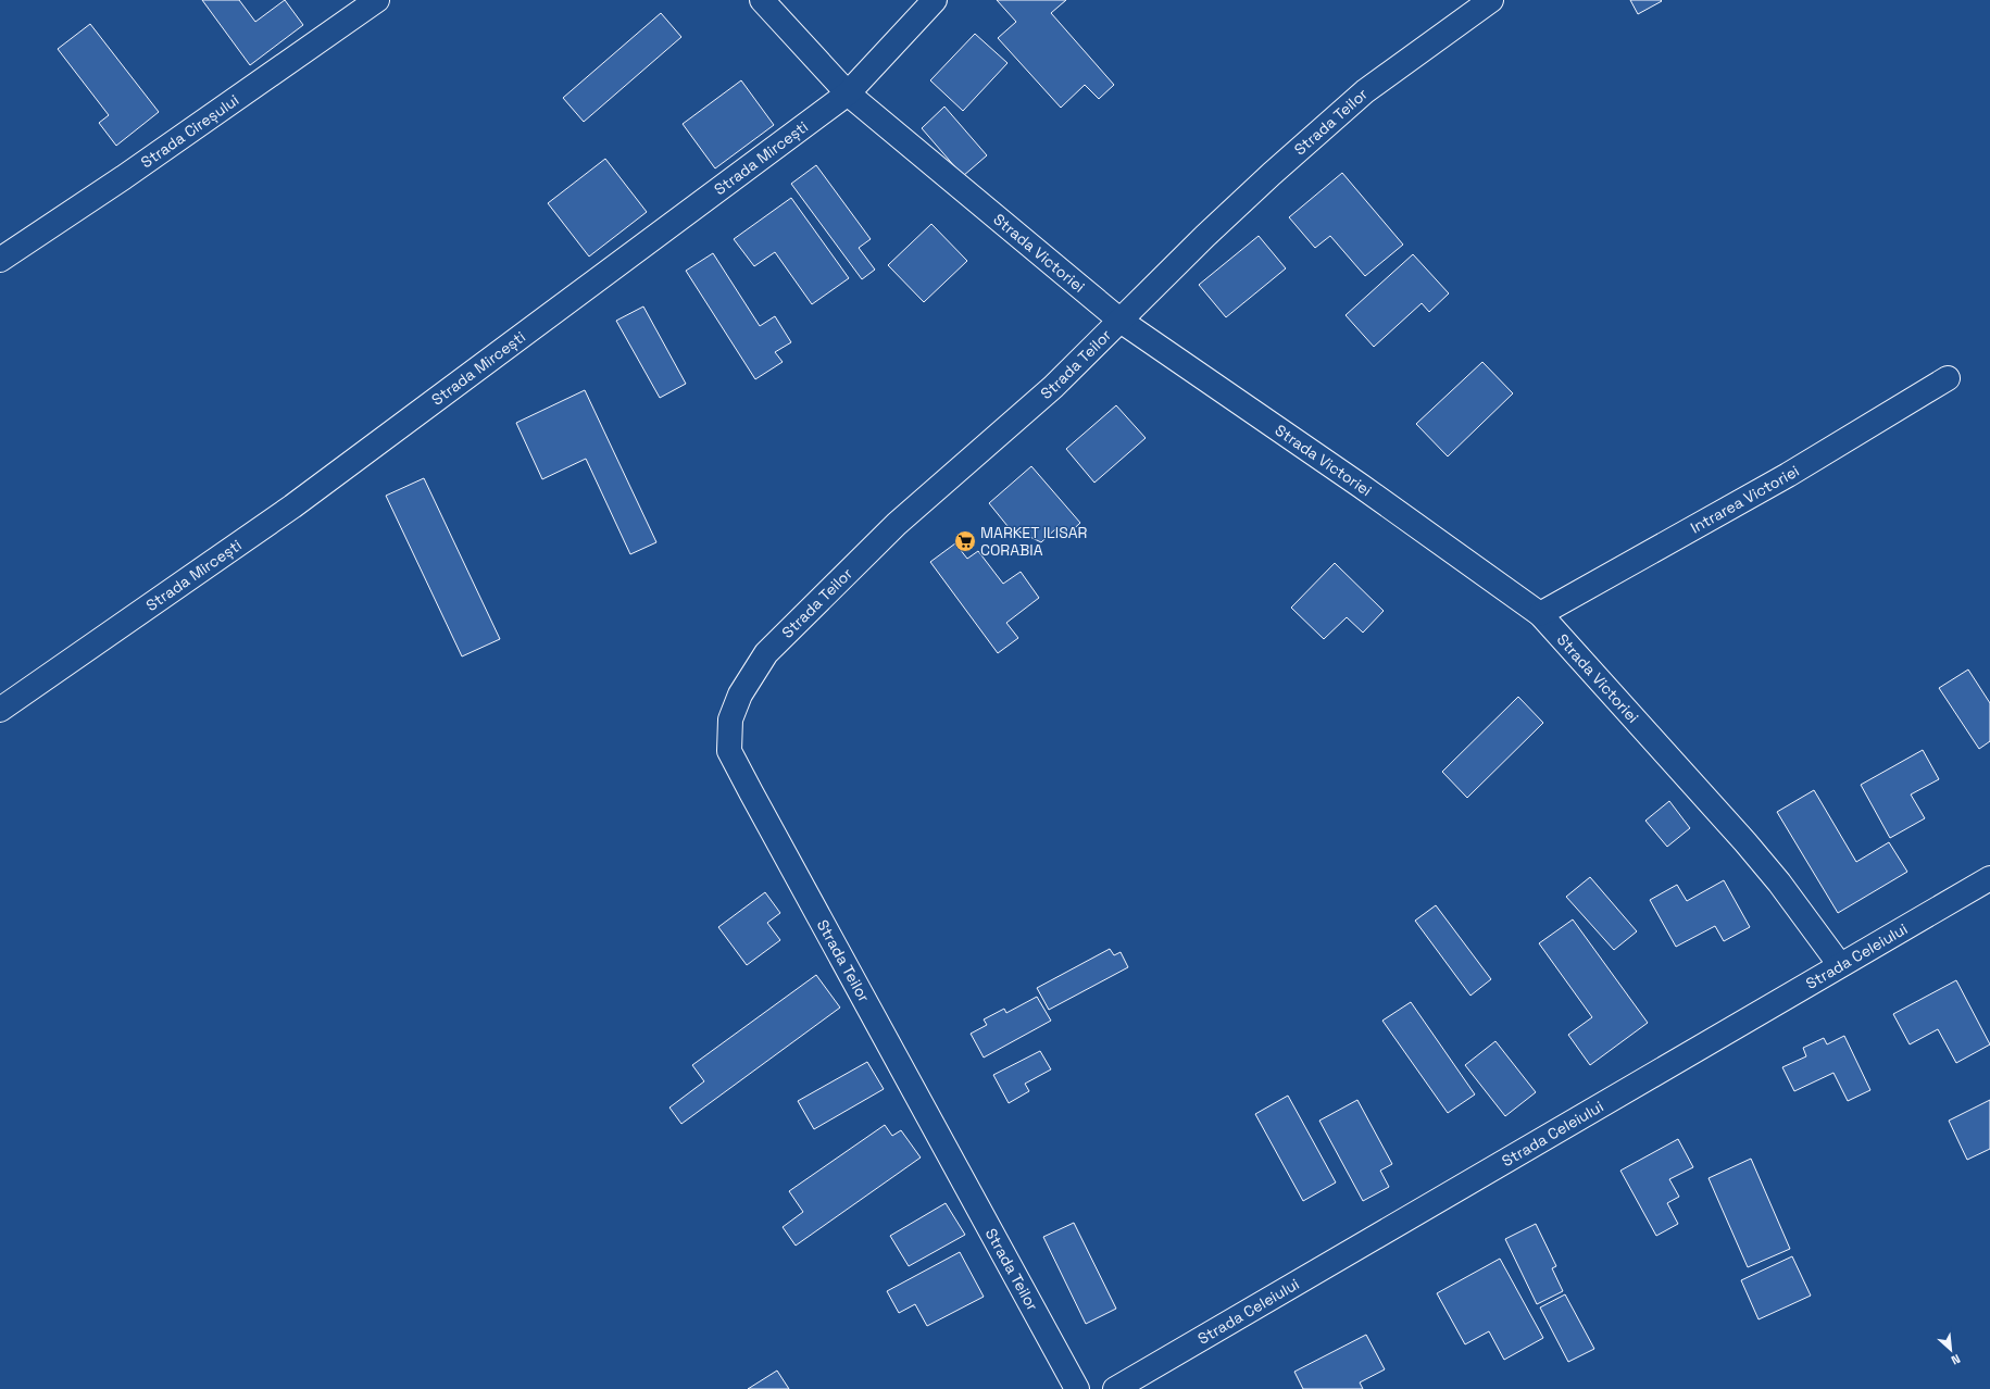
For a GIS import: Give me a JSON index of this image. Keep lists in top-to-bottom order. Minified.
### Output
{"streets":{"street":["Strada Teilor","Strada Cireșului","Strada Mircești","Strada Victoriei","Intrarea Victoriei","Strada Celeiului"]},"crossings":[["Strada Teilor","Strada Victoriei"],["Strada Mircești","Strada Victoriei"],["Strada Victoriei","Intrarea Victoriei"],["Strada Victoriei","Strada Celeiului"]],"places":{"supermarket":["MARKET ILISAR CORABIA"]},"north":"bottom right"}
